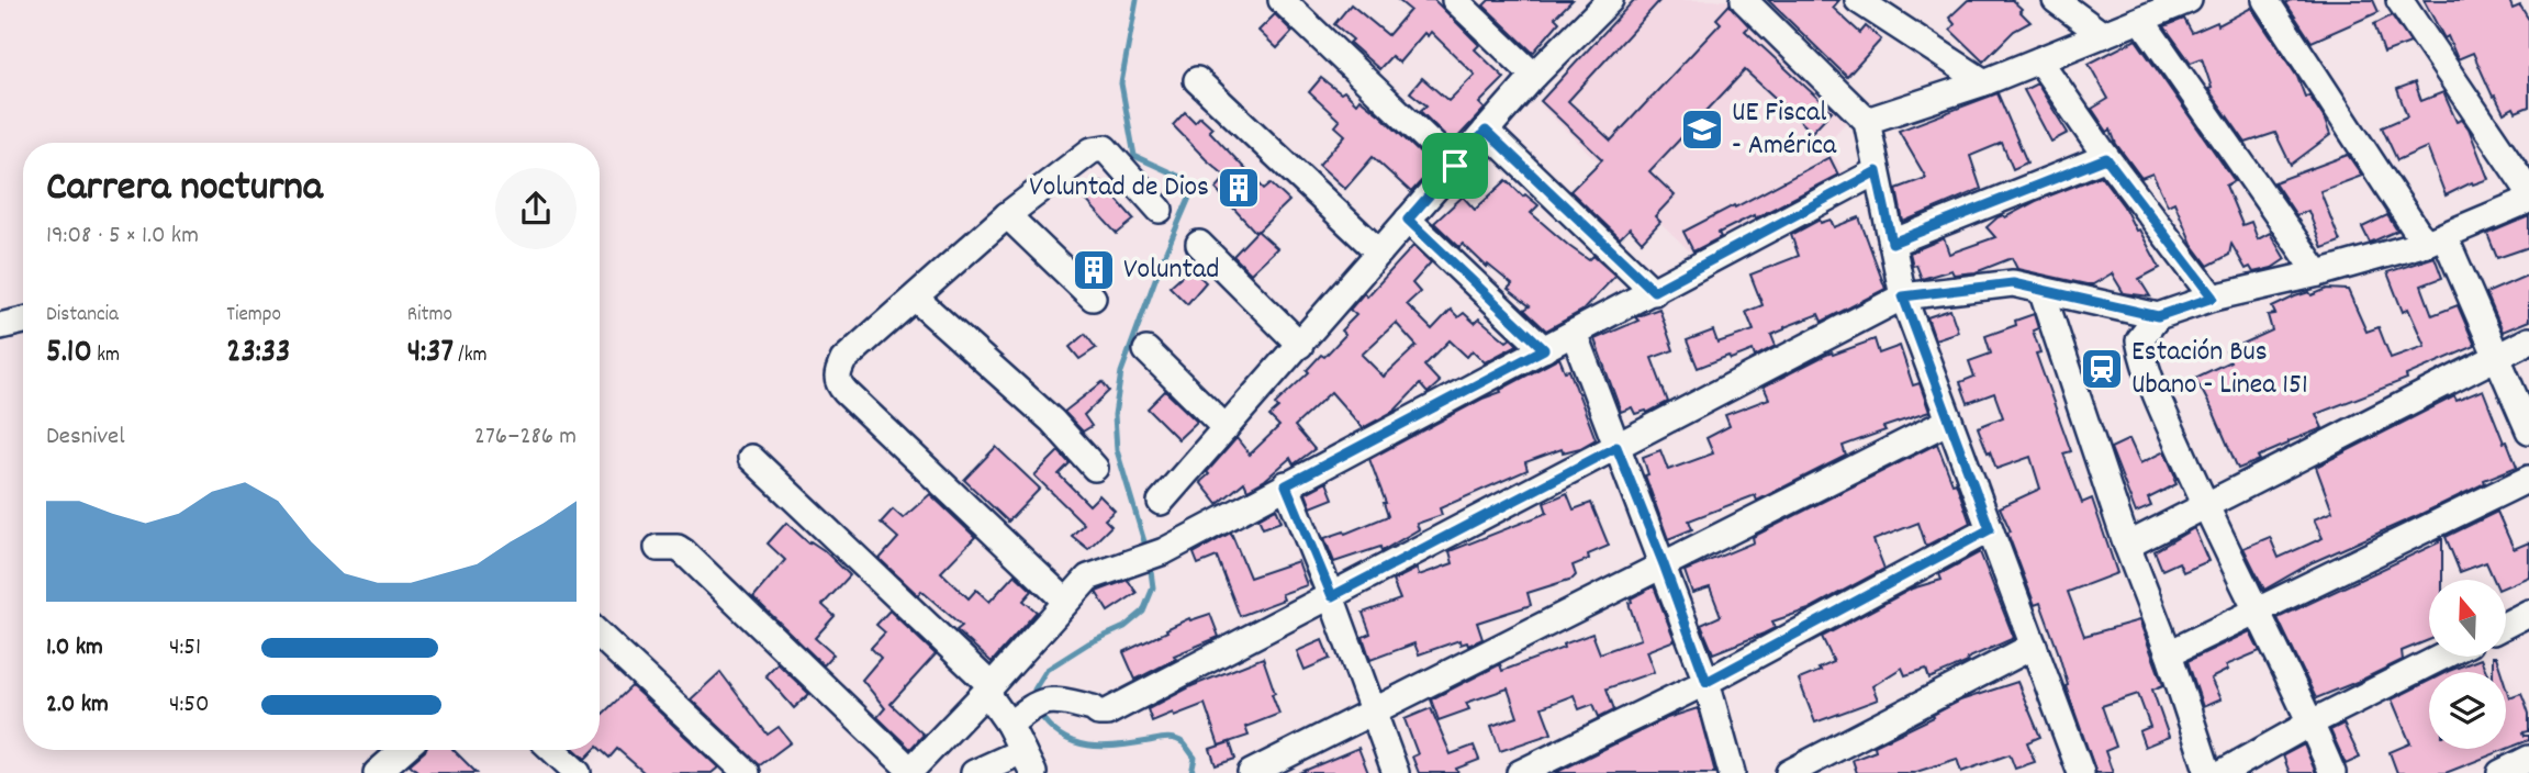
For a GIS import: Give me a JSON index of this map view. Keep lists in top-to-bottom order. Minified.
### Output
{"places":{"school or university":["UE Fiscal - América"],"building":["Voluntad de Dios","Voluntad"],"station":["Estación Bus Ubano - Linea 151"]},"north":"top","page":{"heading":["Carrera nocturna","19:08 · 5 × 1.0 km"],"stats":[["Distancia","5.10 km"],["Tiempo","23:33"],["Ritmo","4:37 /km"]],"chart":["Desnivel","276–286 m"],"list":[{"name":"1.0 km","note":"4:51"},{"name":"2.0 km","note":"4:50"}]}}
